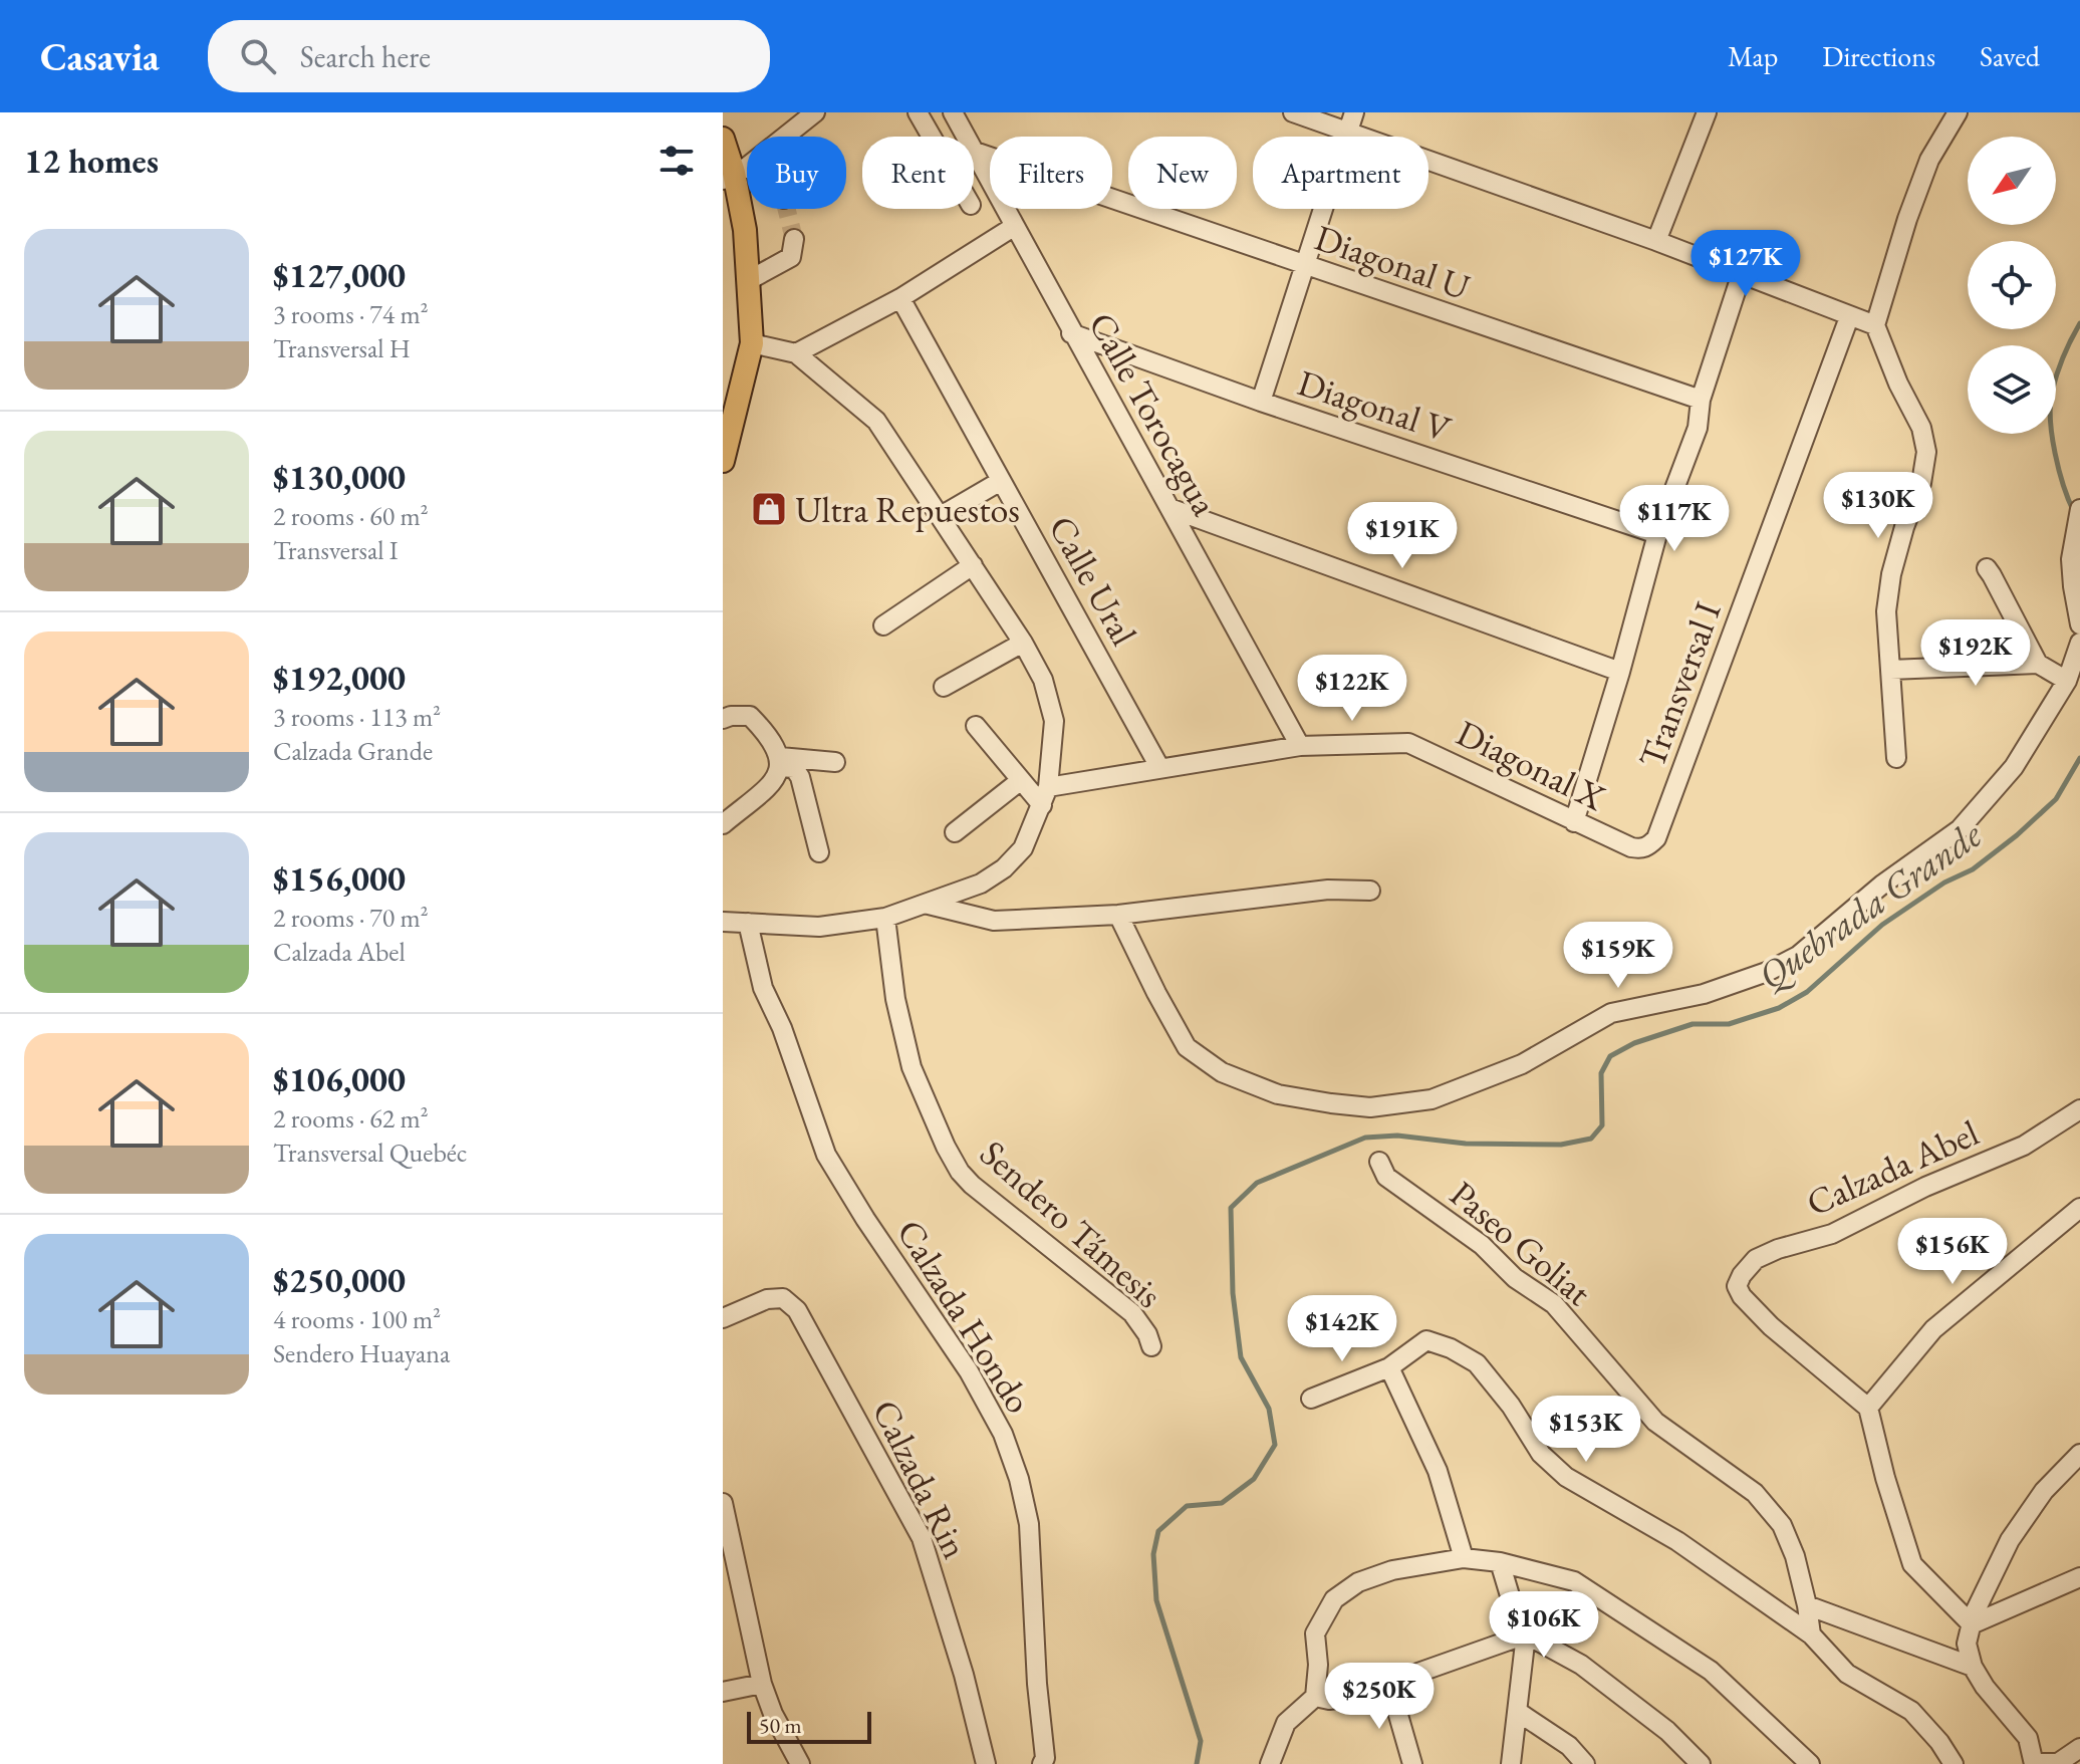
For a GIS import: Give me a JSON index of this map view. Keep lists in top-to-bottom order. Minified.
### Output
{"streets":{"street":["Diagonal U","Diagonal V","Calle Torocagua","Calle Ural","Transversal I","Diagonal X","Calzada Abel","Sendero Támesis","Paseo Goliat","Calzada Hondo","Calzada Rin"]},"crossings":[["Diagonal U","Calle Torocagua"],["Diagonal V","Calle Torocagua"],["Calle Torocagua","Diagonal X"],["Calle Ural","Diagonal X"],["Transversal I","Diagonal X"]],"water":["Quebrada Grande"],"places":{"shop":["Ultra Repuestos"]},"scale_bar":"50 m","north":"bottom left","page":{"header":"Casavia","search":"Search here","nav":["Map","Directions","Saved"],"heading":"12 homes","chip":["Buy","Rent","Filters","New","Apartment"],"list":[{"name":"$127,000","note":"3 rooms · 74 m² · Transversal H"},{"name":"$130,000","note":"2 rooms · 60 m² · Transversal I"},{"name":"$192,000","note":"3 rooms · 113 m² · Calzada Grande"},{"name":"$156,000","note":"2 rooms · 70 m² · Calzada Abel"},{"name":"$106,000","note":"2 rooms · 62 m² · Transversal Quebéc"},{"name":"$250,000","note":"4 rooms · 100 m² · Sendero Huayana"}],"price":["$127K","$130K","$117K","$191K","$192K","$122K","$159K","$156K","$142K","$153K","$106K","$250K"],"scale":"50 m"}}
